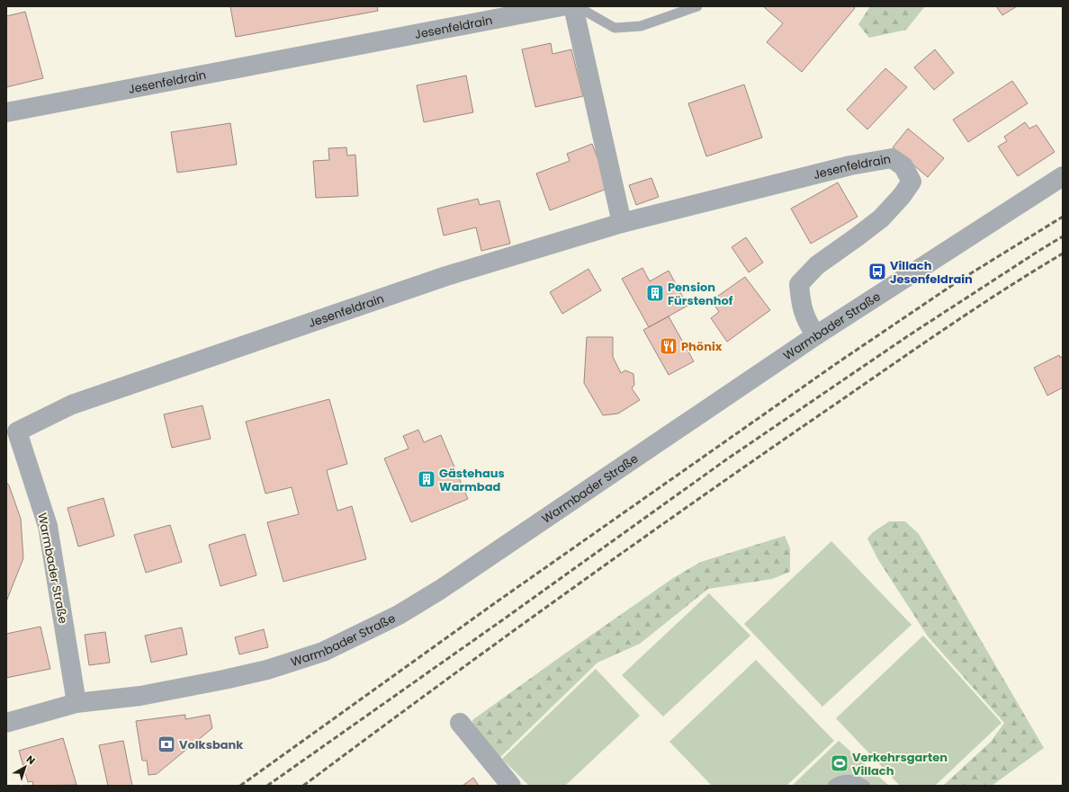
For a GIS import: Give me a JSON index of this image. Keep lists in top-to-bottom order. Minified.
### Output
{"streets":{"street":["Jesenfeldrain","Warmbader Straße"]},"crossings":[["Jesenfeldrain","Warmbader Straße"]],"places":{"bus stop":["Villach Jesenfeldrain"],"building":["Pension Fürstenhof","Gästehaus Warmbad"],"restaurant":["Phönix"],"bank":["Volksbank"],"sports":["Verkehrsgarten Villach"]},"north":"top right"}
